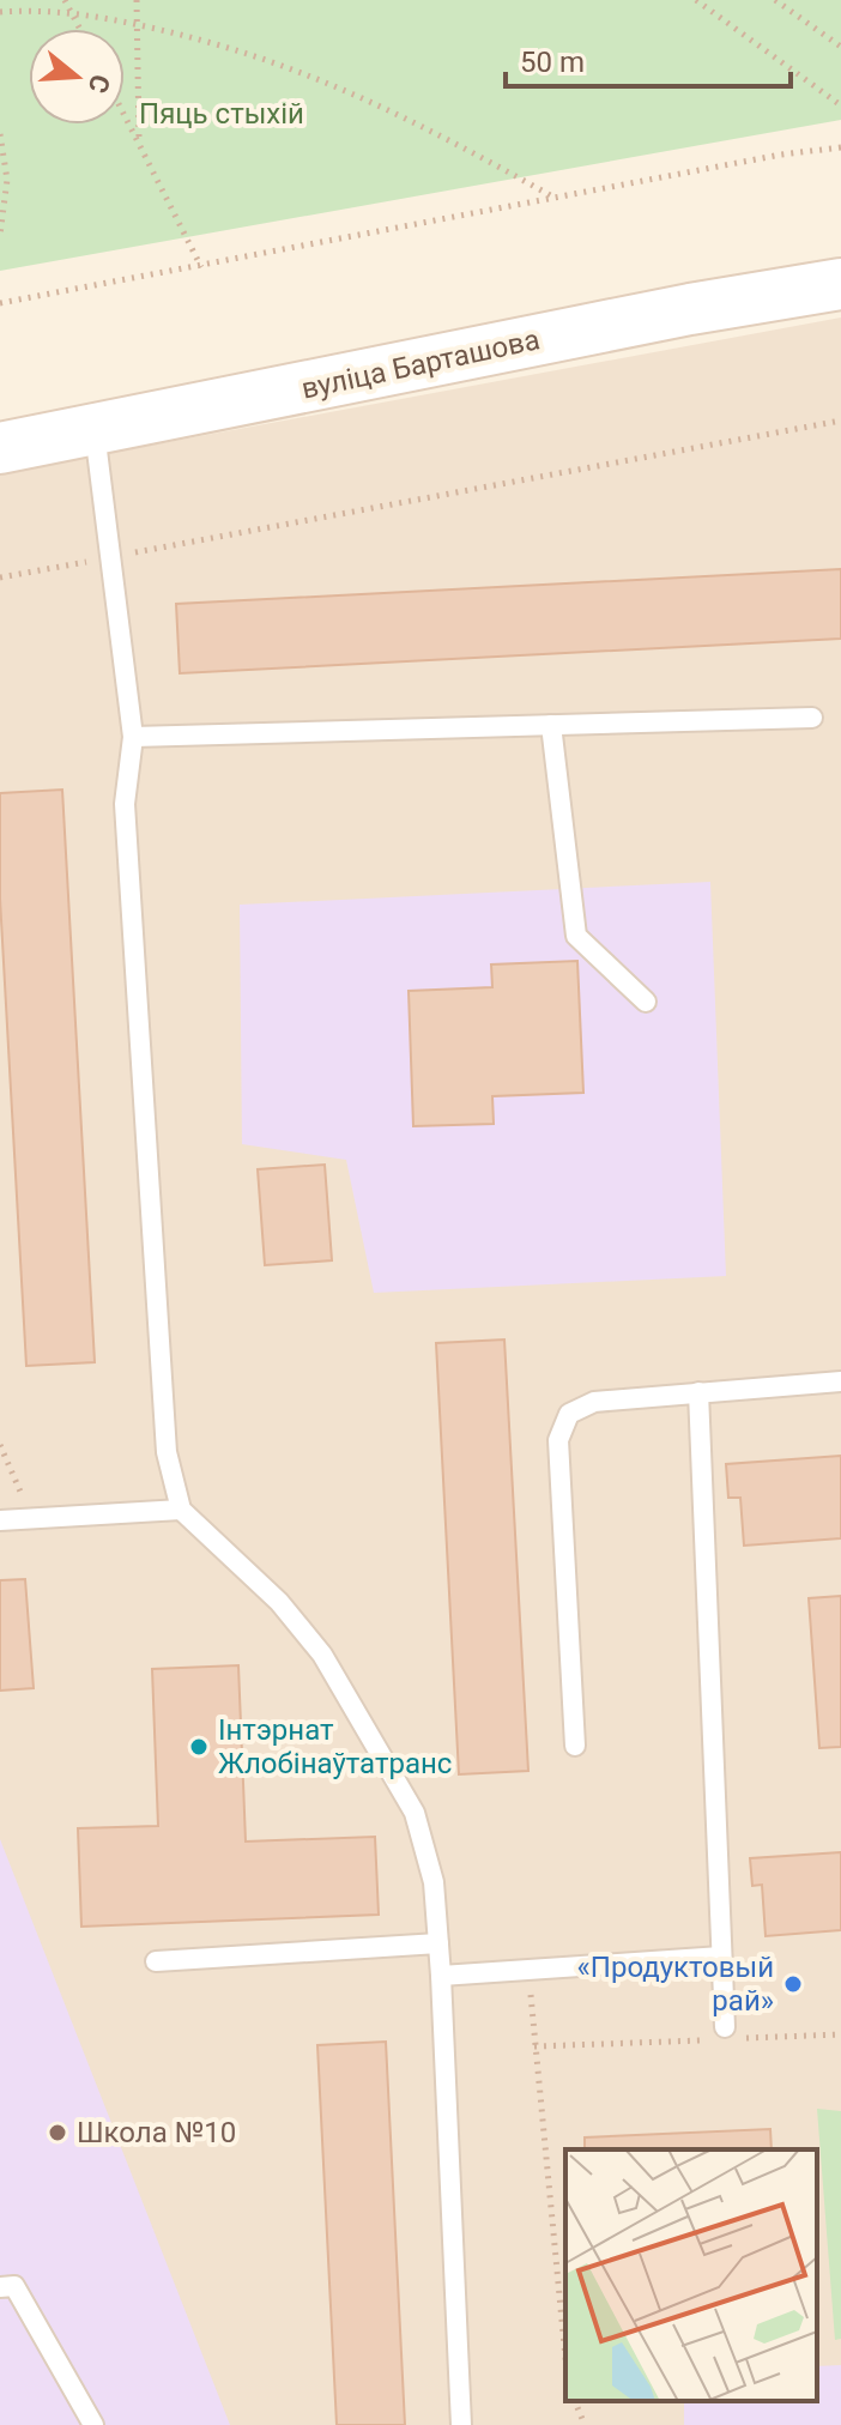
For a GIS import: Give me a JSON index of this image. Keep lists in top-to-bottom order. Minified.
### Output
{"streets":{"main road":["вуліца Барташова"]},"parks":["Пяць стыхій"],"places":["Інтэрнат Жлобінаўтатранс","«Продуктовый рай»","Школа №10"],"scale_bar":"50 m","north":"right"}
